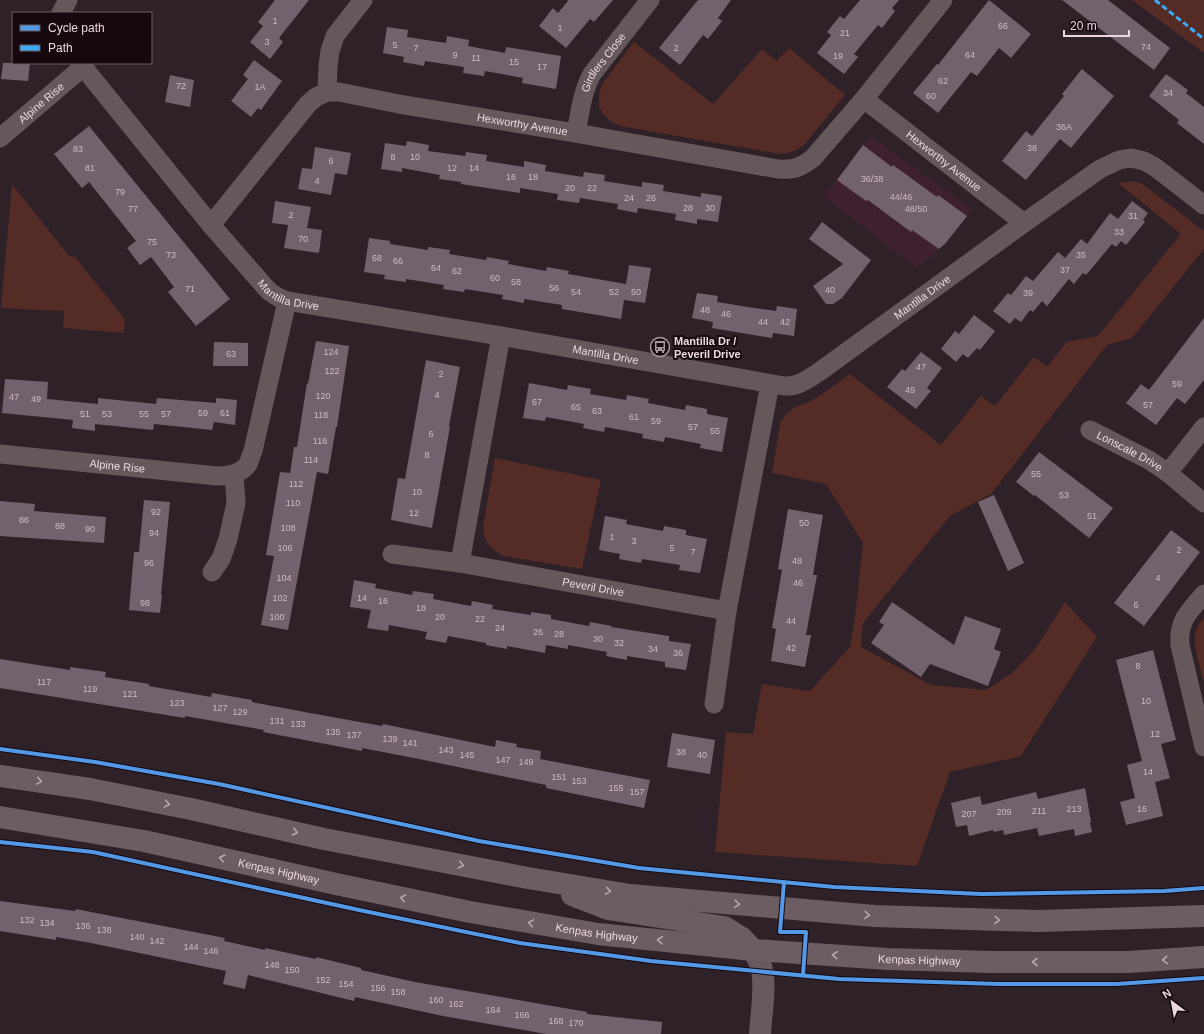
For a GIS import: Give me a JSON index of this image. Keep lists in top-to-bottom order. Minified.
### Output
{"streets":{"highway":["Kenpas Highway"],"street":["Girdlers Close","Alpine Rise","Hexworthy Avenue","Mantilla Drive","Lonscale Drive","Peveril Drive"]},"crossings":[["Girdlers Close","Hexworthy Avenue"],["Alpine Rise","Mantilla Drive"],["Hexworthy Avenue","Mantilla Drive"]],"places":{"bus stop":["Mantilla Dr / Peveril Drive"]},"house_numbers":["1","66","1","21","3","5","74","7","2","9","64","19","11","15","17","62","72","1A","34","60","36A","38","83","8","10","6","81","12","14","16","18","36/38","4","20","22","79","44/46","24","26","28","30","77","48/50","2","31","33","70","75","73","35","68","66","64","37","62","60","58","56","71","40","54","52","50","39","48","46","44","42","124","63","47","122","2","59","49","4","120","47","49","67","57","65","63","59","61","51","53","55","57","118","61","59","57","55","6","116","8","114","55","112","10","53","110","92","12","51","86","50","88","108","90","94","1","3","106","5","2","7","48","96","104","4","46","102","14","16","98","6","18","100","20","22","44","24","26","28","30","32","42","34","36","8","117","119","121","10","123","127","129","131","133","135","12","137","139","141","143","38","145","40","147","149","14","151","153","155","157","213","16","211","209","207","132","134","136","138","140","142","144","146","148","150","152","154","156","158","160","162","164","166","168","170"],"legend":["Cycle path","Path"],"scale_bar":"20 m","north":"top left"}
